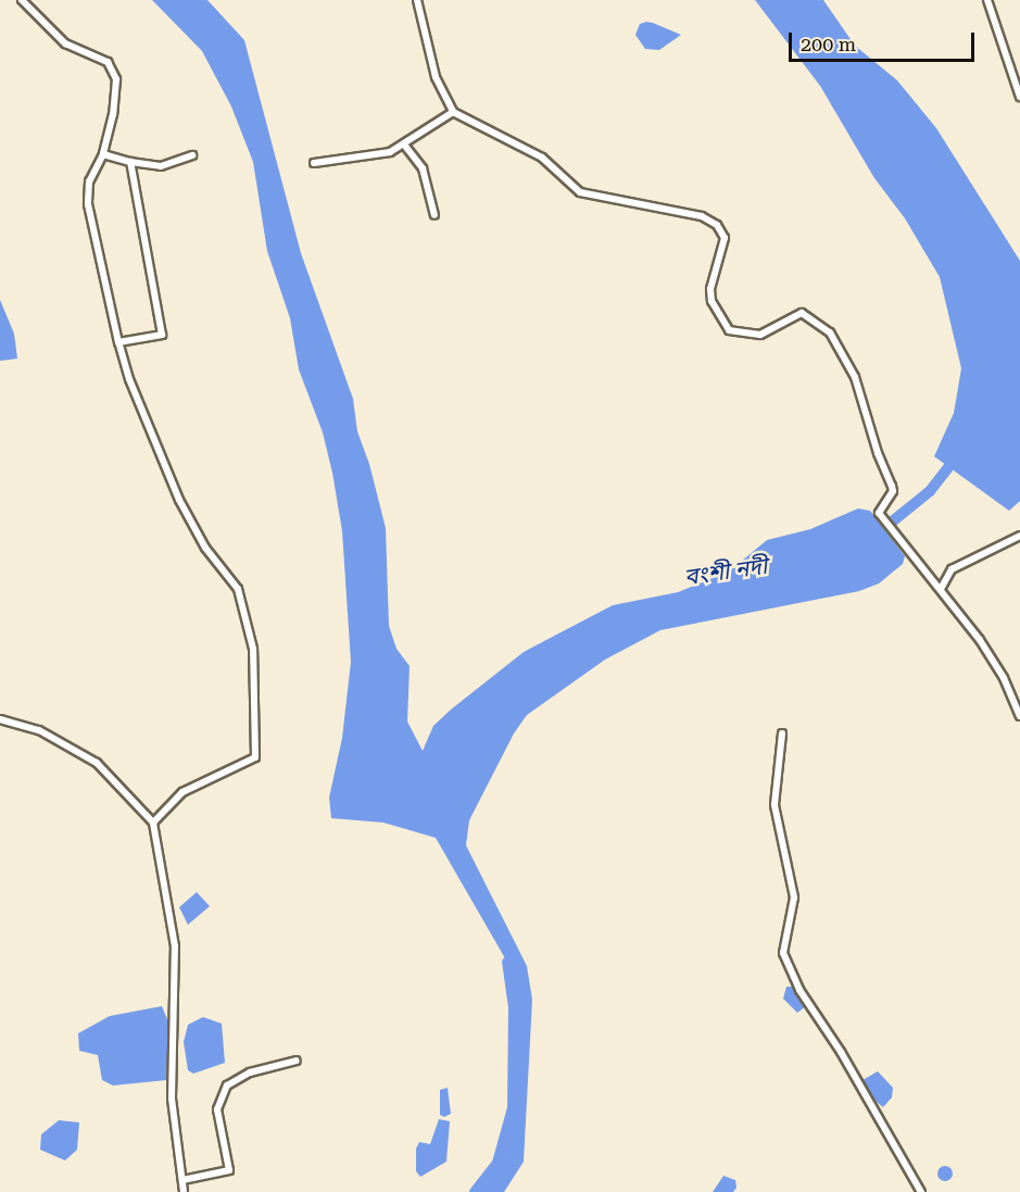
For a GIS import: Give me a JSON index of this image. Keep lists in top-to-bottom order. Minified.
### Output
{"water":["বংশী নদী"],"scale_bar":"200 m"}
